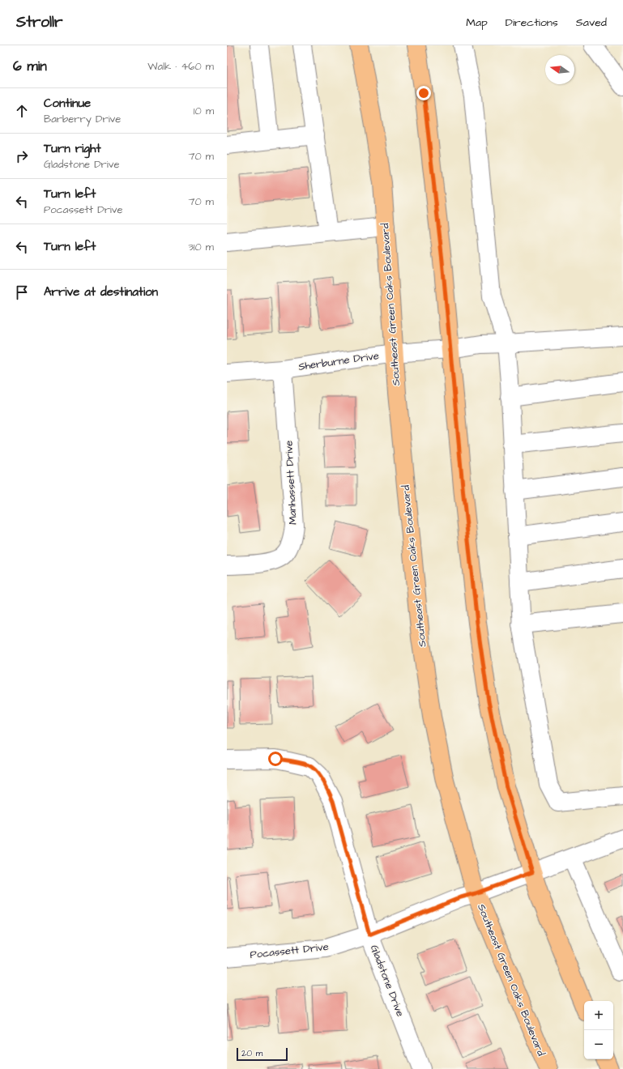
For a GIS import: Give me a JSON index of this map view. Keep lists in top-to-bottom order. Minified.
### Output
{"streets":{"main road":["Southeast Green Oaks Boulevard"],"street":["Sherburne Drive","Manhassett Drive","Pocassett Drive","Gladstone Drive"]},"crossings":[["Southeast Green Oaks Boulevard","Sherburne Drive"],["Southeast Green Oaks Boulevard","Pocassett Drive"],["Sherburne Drive","Manhassett Drive"],["Pocassett Drive","Gladstone Drive"]],"scale_bar":"20 m","north":"left","page":{"header":"Strollr","nav":["Map","Directions","Saved"],"heading":["6 min","Walk · 460 m"],"list":[["Continue","Barberry Drive","10 m"],["Turn right","Gladstone Drive","70 m"],["Turn left","Pocassett Drive","70 m"],["Turn left","310 m"],"Arrive at destination"],"map_buttons":["+","−"],"scale":"20 m"}}
